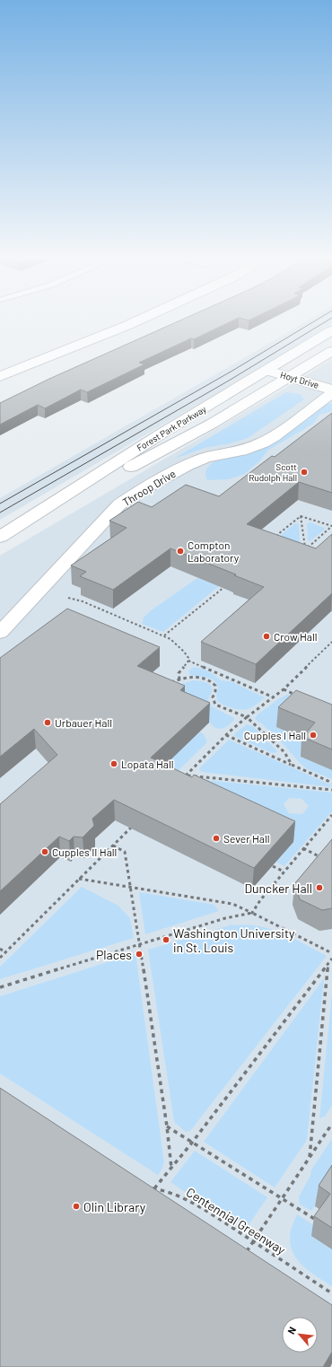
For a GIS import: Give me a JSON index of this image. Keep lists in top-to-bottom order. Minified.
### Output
{"streets":{"street":["Hoyt Drive","Forest Park Parkway","Throop Drive"],"path":["Centennial Greenway"]},"crossings":[["Hoyt Drive","Forest Park Parkway"]],"places":["Scott Rudolph Hall","Compton Laboratory","Crow Hall","Urbauer Hall","Cupples I Hall","Lopata Hall","Sever Hall","Cupples II Hall","Duncker Hall","Washington University in St. Louis","Places","Olin Library"],"north":"top left"}
